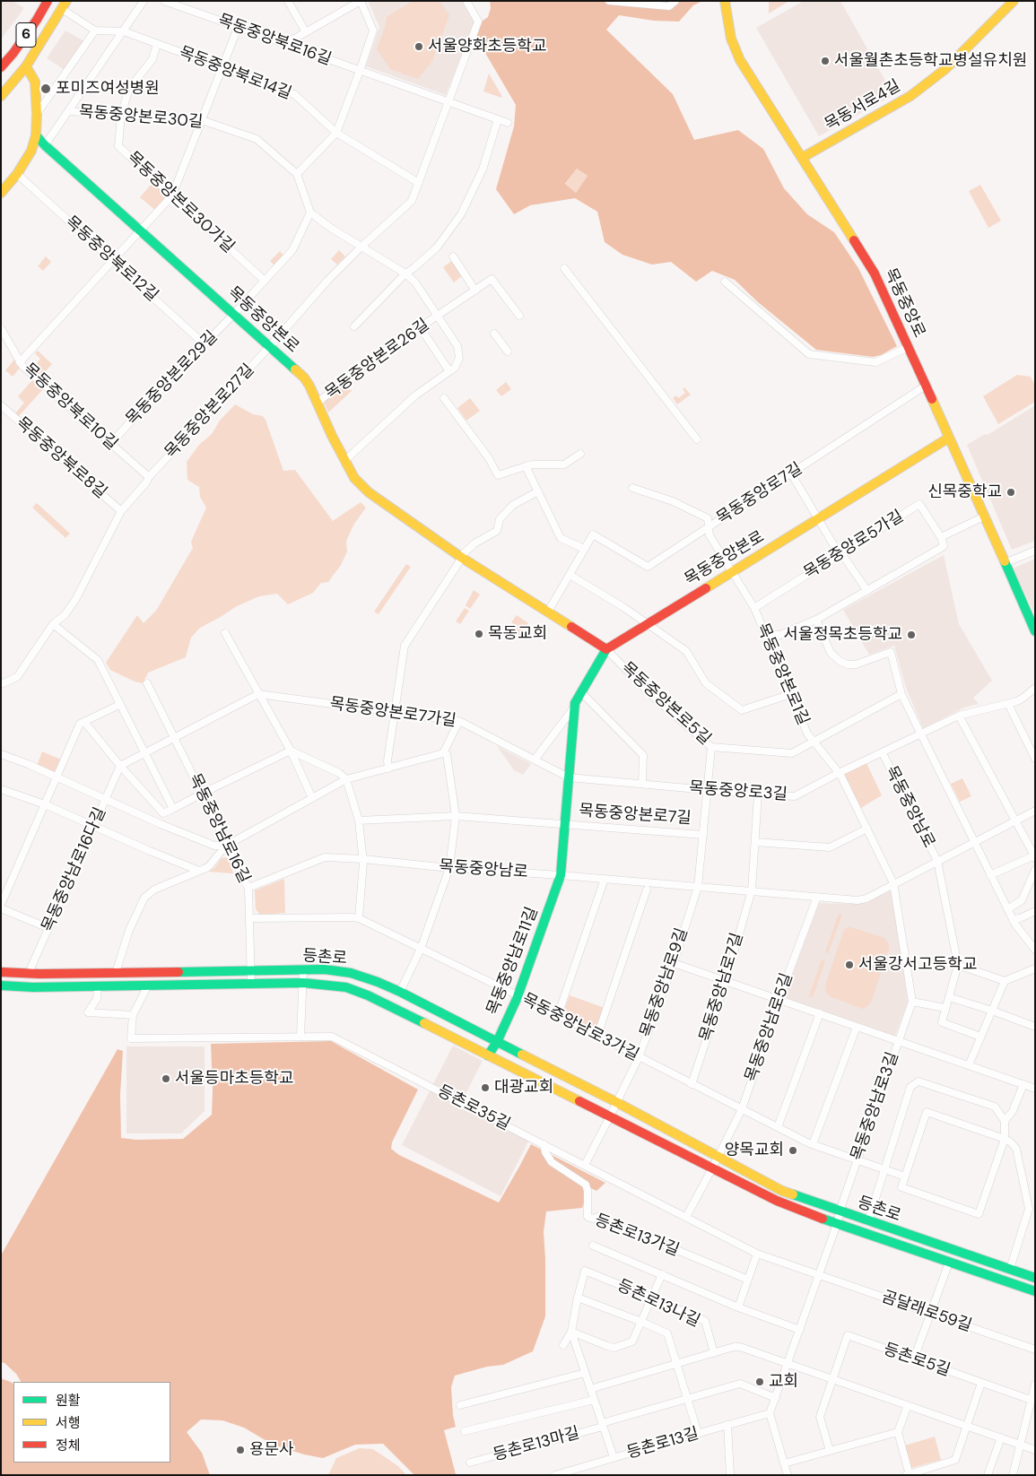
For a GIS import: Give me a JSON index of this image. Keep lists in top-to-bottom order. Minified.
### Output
{"streets":{"main road":["6","목동서로4길","목동중앙로","목동중앙본로","목동중앙본로7길","등촌로","목동중앙남로11길"],"street":["목동중앙북로16길","목동중앙북로14길","목동중앙본로30길","목동중앙본로30가길","목동중앙북로12길","목동중앙본로26길","목동중앙본로29길","목동중앙북로10길","목동중앙본로27길","목동중앙북로8길","목동중앙로7길","목동중앙로5가길","목동중앙본로1길","목동중앙본로5길","목동중앙본로7가길","목동중앙로3길","목동중앙남로","목동중앙남로16길","목동중앙남로16다길","목동중앙남로9길","목동중앙남로7길","목동중앙남로3가길","목동중앙남로5길","목동중앙남로3길","등촌로35길","등촌로13가길","등촌로13나길","곰달래로59길","등촌로5길","등촌로13길","등촌로13마길"]},"crossings":[["목동중앙북로16길","목동중앙본로27길"],["목동중앙북로14길","목동중앙본로30가길"],["목동중앙북로14길","목동중앙본로27길"],["목동서로4길","목동중앙로"],["목동중앙본로30길","목동중앙본로30가길"],["목동중앙본로30길","목동중앙본로26길"],["목동중앙북로12길","목동중앙본로29길"],["목동중앙로","목동중앙본로"],["목동중앙로","목동중앙로7길"],["목동중앙본로","목동중앙본로26길"],["목동중앙본로","목동중앙본로29길"],["목동중앙본로","목동중앙본로27길"],["목동중앙본로","목동중앙본로1길"],["목동중앙본로","목동중앙본로5길"],["목동중앙본로","목동중앙본로7길"],["목동중앙본로26길","목동중앙본로27길"],["목동중앙본로29길","목동중앙북로10길"],["목동중앙북로10길","목동중앙본로27길"],["목동중앙북로10길","목동중앙북로8길"],["목동중앙본로27길","목동중앙북로8길"],["목동중앙로7길","목동중앙본로1길"],["목동중앙로5가길","목동중앙본로1길"],["목동중앙본로1길","목동중앙본로5길"],["목동중앙본로1길","목동중앙로3길"],["목동중앙본로1길","목동중앙남로3길"],["목동중앙본로5길","목동중앙본로7길"],["목동중앙본로5길","목동중앙남로9길"],["목동중앙본로7가길","목동중앙로3길"],["목동중앙본로7가길","목동중앙본로7길"],["목동중앙로3길","목동중앙남로"],["목동중앙로3길","목동중앙본로7길"],["목동중앙로3길","목동중앙남로9길"],["목동중앙남로","목동중앙본로7길"],["목동중앙남로","목동중앙남로16길"],["목동중앙남로","목동중앙남로11길"],["목동중앙남로","목동중앙남로9길"],["목동중앙남로","목동중앙남로7길"],["목동중앙남로","목동중앙남로5길"],["목동중앙남로","목동중앙남로3길"],["목동중앙본로7길","목동중앙남로11길"],["목동중앙본로7길","목동중앙남로9길"],["목동중앙남로16길","등촌로"],["목동중앙남로16길","목동중앙남로3가길"],["목동중앙남로16다길","등촌로"],["등촌로","목동중앙남로11길"],["등촌로","목동중앙남로9길"],["등촌로","목동중앙남로5길"],["등촌로","목동중앙남로3길"],["등촌로","등촌로35길"],["목동중앙남로11길","목동중앙남로3가길"],["목동중앙남로9길","목동중앙남로3가길"],["목동중앙남로7길","목동중앙남로3가길"],["목동중앙남로3가길","목동중앙남로5길"],["목동중앙남로3가길","목동중앙남로3길"],["등촌로35길","등촌로13가길"],["등촌로35길","곰달래로59길"],["등촌로13나길","등촌로13길"]],"places":["서울양화초등학교","서울월촌초등학교병설유치원","포미즈여성병원","신목중학교","목동교회","서울정목초등학교","서울강서고등학교","서울등마초등학교","대광교회","양목교회","교회","용문사"],"legend":["원활","서행","정체"]}
